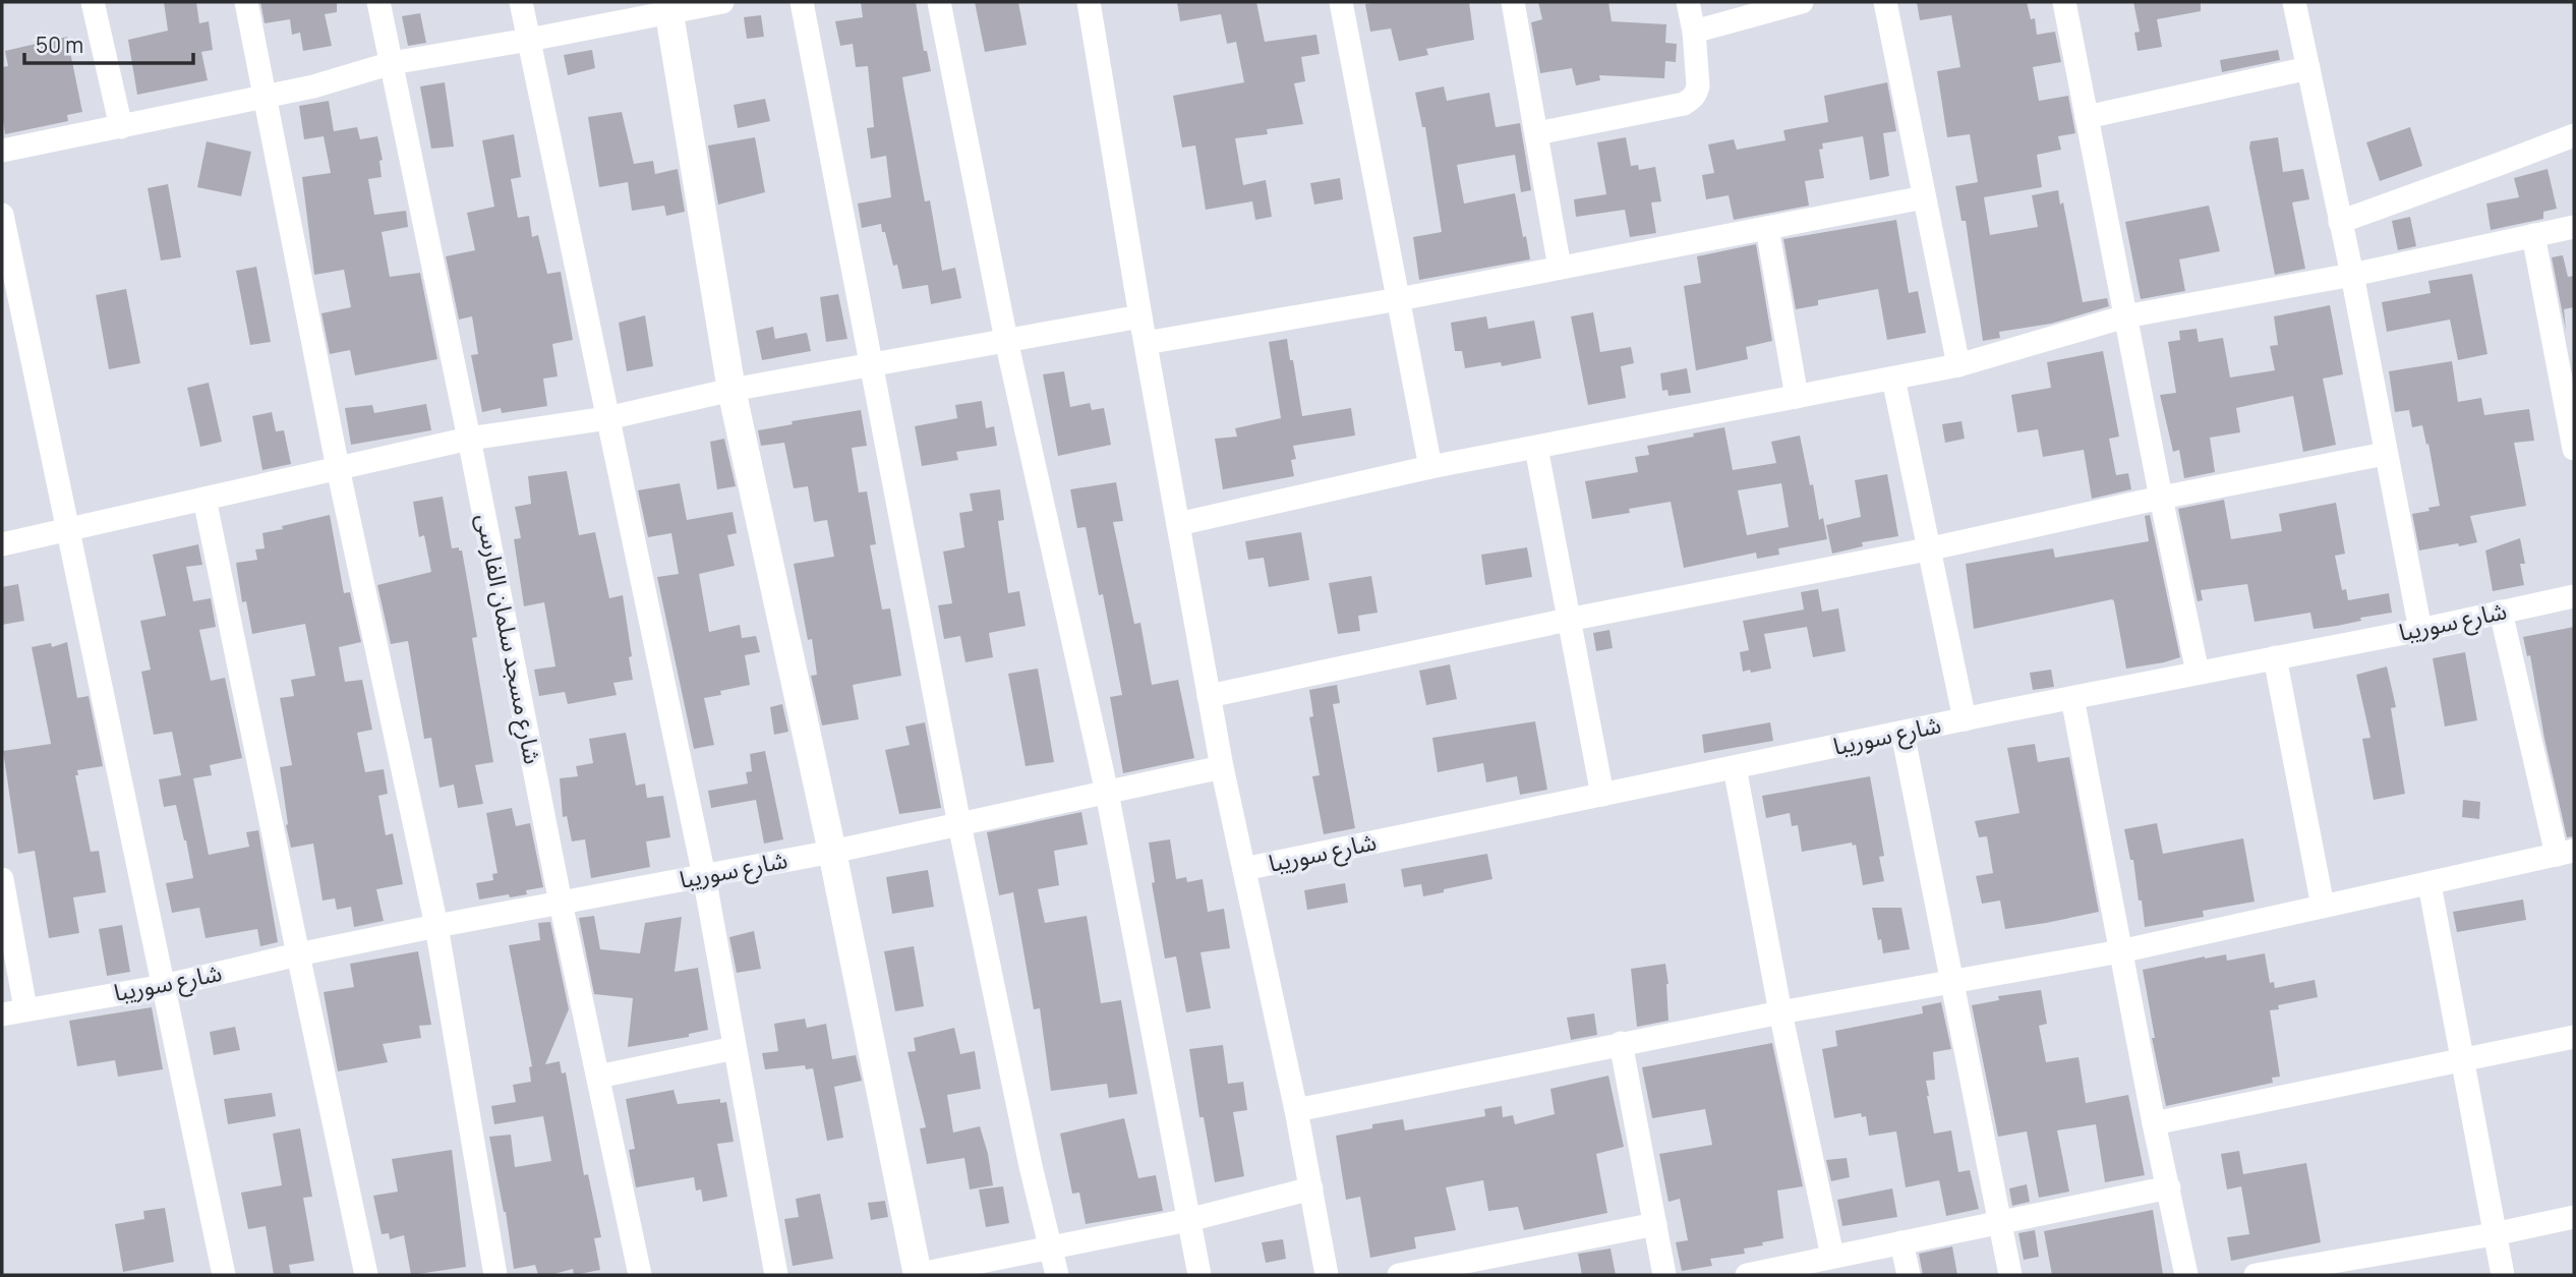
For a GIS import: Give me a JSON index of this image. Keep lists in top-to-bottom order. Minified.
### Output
{"streets":{"street":["شارع سوريبا","شارع مسجد سلمان الفارسى"]},"crossings":[["شارع سوريبا","شارع مسجد سلمان الفارسى"]],"scale_bar":"50 m"}
